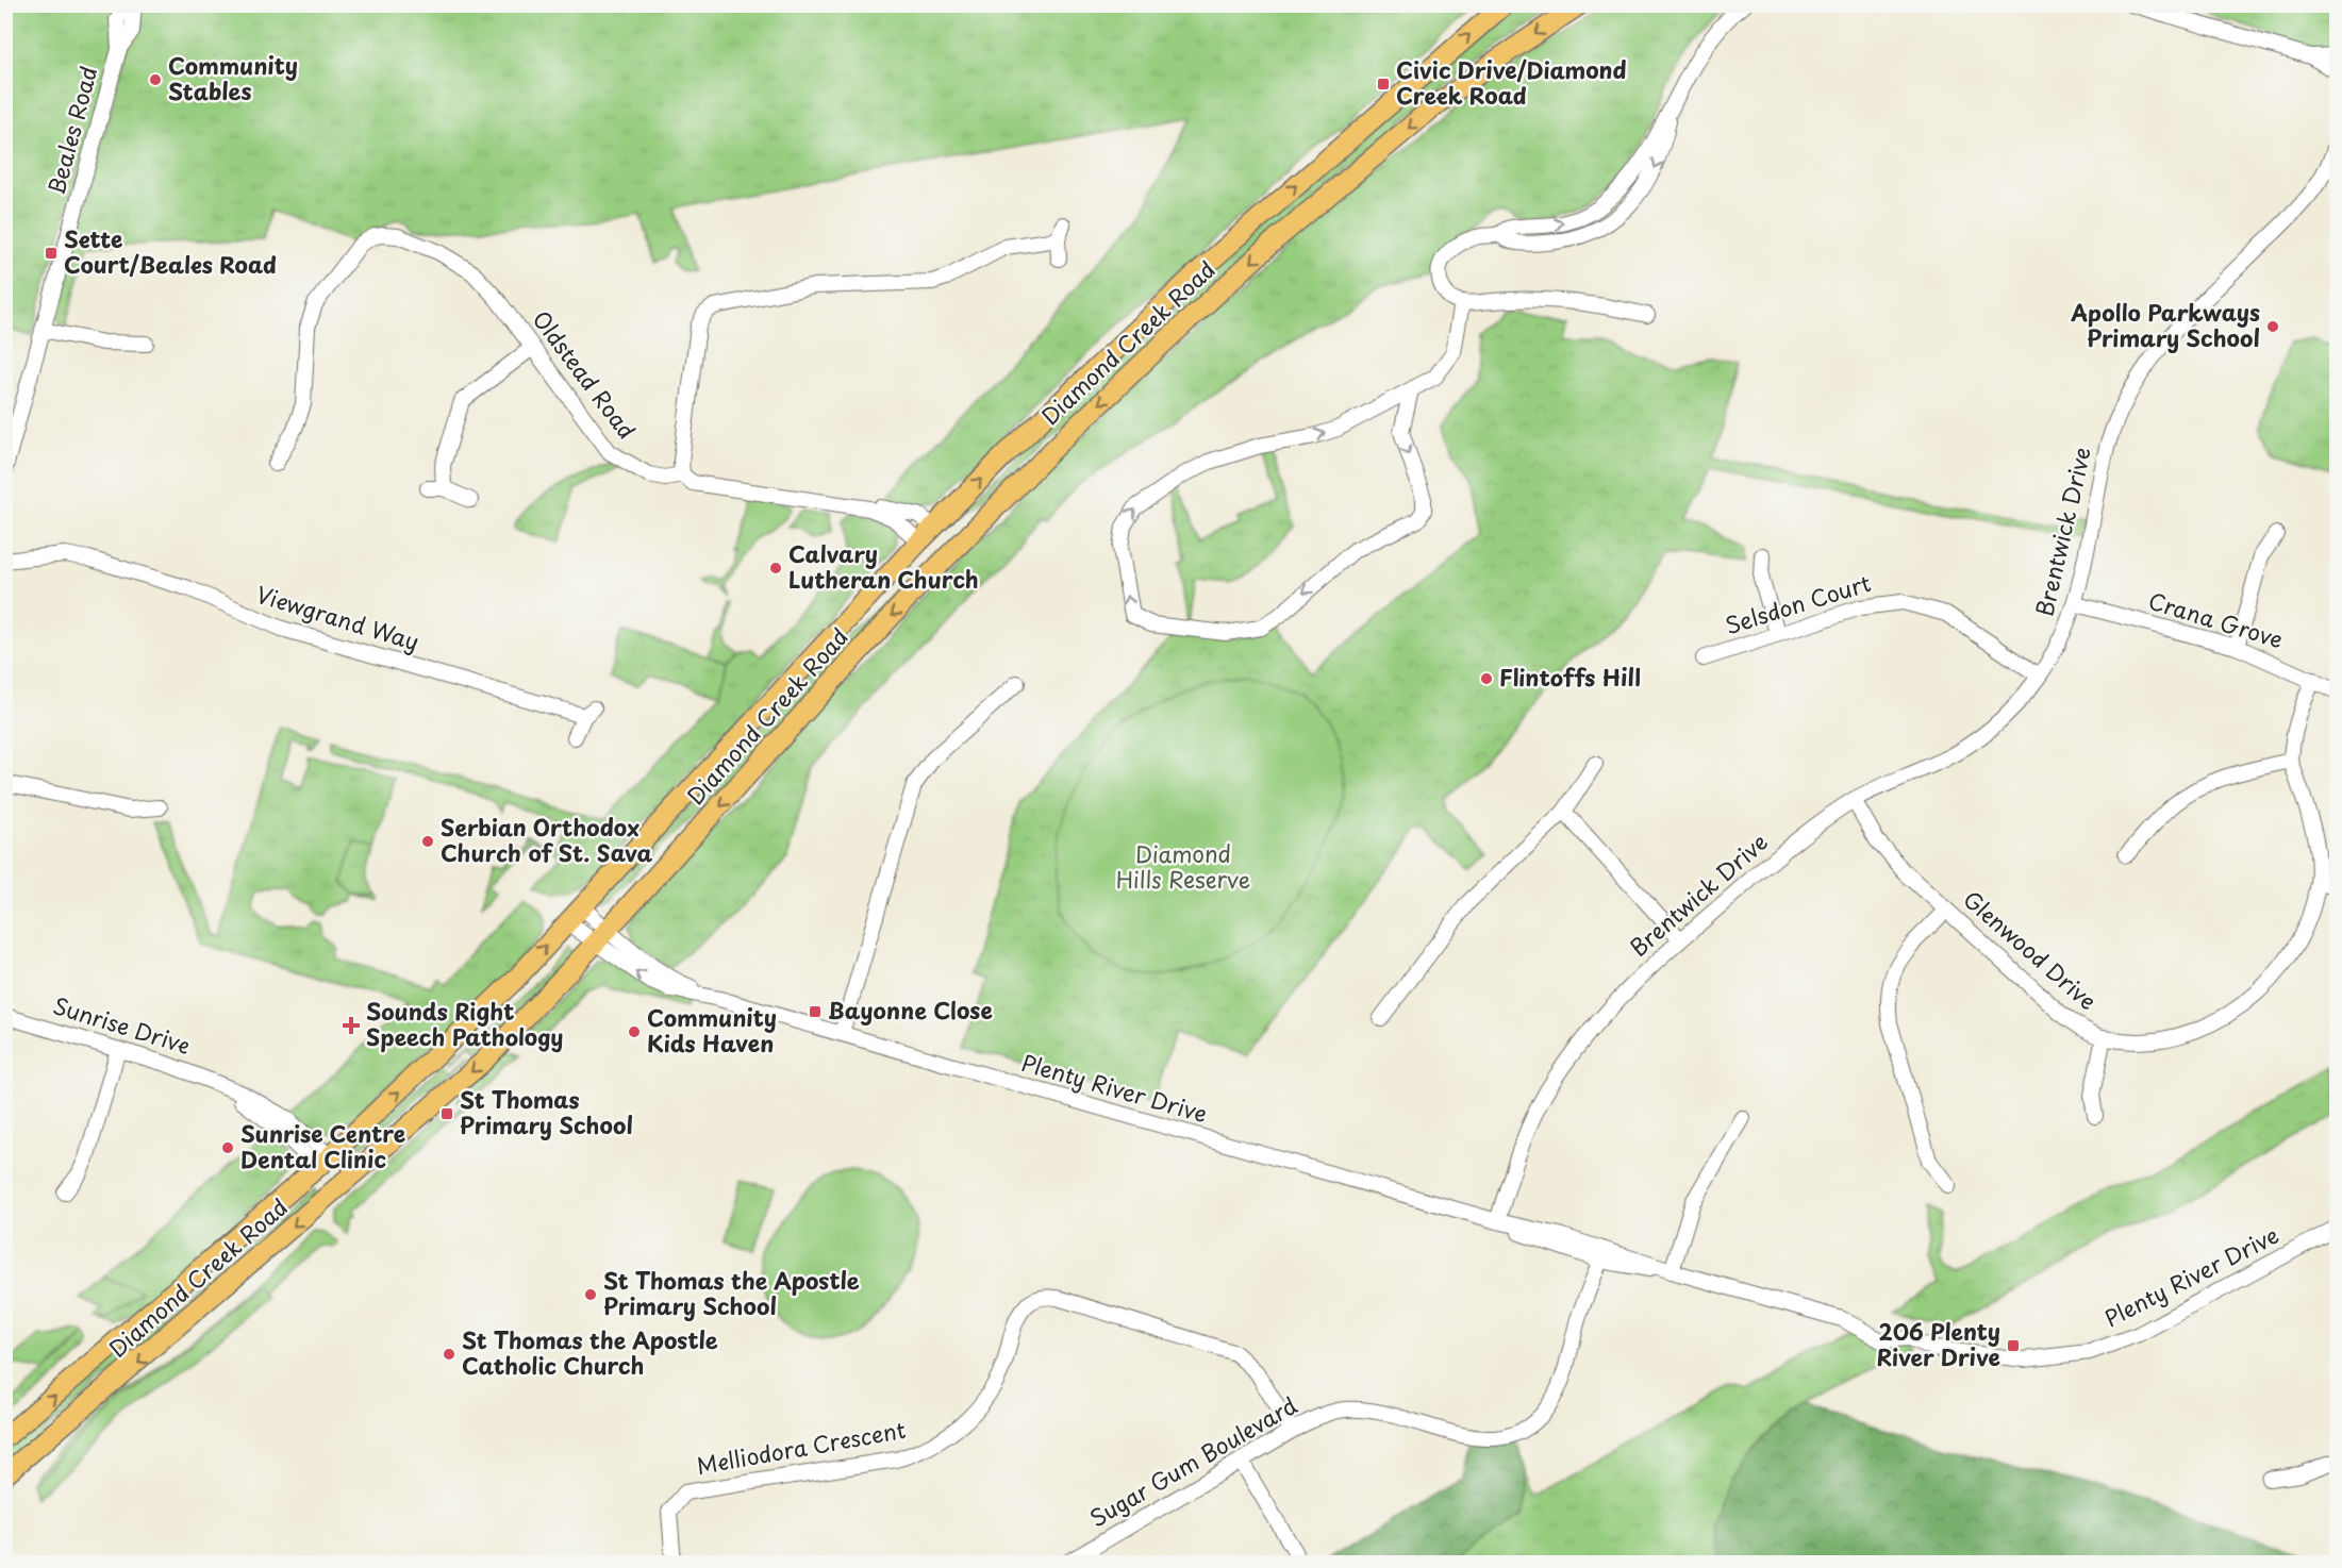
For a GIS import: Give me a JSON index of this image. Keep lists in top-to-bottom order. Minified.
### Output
{"streets":{"main road":["Diamond Creek Road","Sunrise Drive"],"street":["Beales Road","Oldstead Road","Brentwick Drive","Selsdon Court","Viewgrand Way","Crana Grove","Glenwood Drive","Plenty River Drive","Melliodora Crescent","Sugar Gum Boulevard"]},"crossings":[["Diamond Creek Road","Oldstead Road"],["Diamond Creek Road","Sunrise Drive"],["Diamond Creek Road","Plenty River Drive"],["Brentwick Drive","Selsdon Court"],["Brentwick Drive","Crana Grove"],["Brentwick Drive","Glenwood Drive"],["Brentwick Drive","Plenty River Drive"],["Crana Grove","Glenwood Drive"],["Plenty River Drive","Sugar Gum Boulevard"],["Melliodora Crescent","Sugar Gum Boulevard"]],"parks":["Diamond Hills Reserve"],"places":{"other":["Community Stables","Apollo Parkways Primary School","Calvary Lutheran Church","Flintoffs Hill","Serbian Orthodox Church of St. Sava","Community Kids Haven","Sunrise Centre Dental Clinic","St Thomas the Apostle Primary School","St Thomas the Apostle Catholic Church"],"transit":["Civic Drive/Diamond Creek Road","Sette Court/Beales Road","Bayonne Close","St Thomas Primary School","206 Plenty River Drive"],"health":["Sounds Right Speech Pathology"]}}
